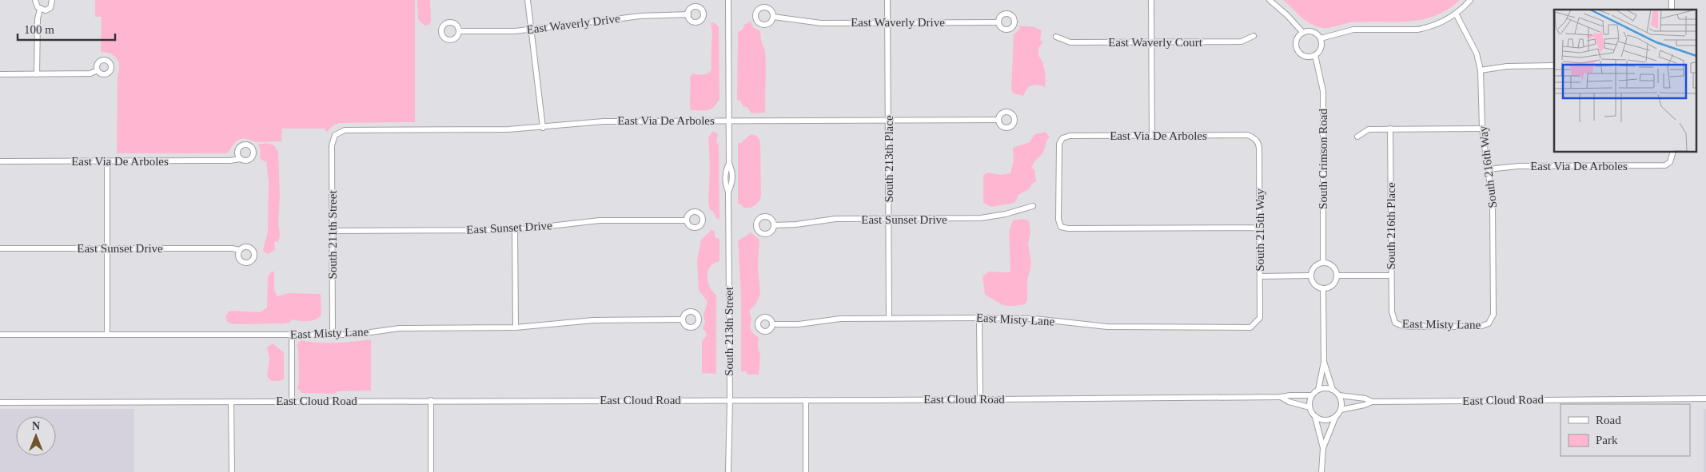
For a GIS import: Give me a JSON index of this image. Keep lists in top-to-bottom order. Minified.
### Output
{"streets":{"street":["East Waverly Drive","East Waverly Court","East Via De Arboles","South 213th Place","South Crimson Road","South 216th Way","East Sunset Drive","South 216th Place","South 215th Way","South 211th Street","East Misty Lane","South 213th Street","East Cloud Road"]},"crossings":[["East Waverly Drive","South 213th Place"],["East Via De Arboles","South 213th Place"],["East Via De Arboles","South 216th Way"],["East Via De Arboles","South 215th Way"],["East Via De Arboles","South 211th Street"],["East Via De Arboles","South 213th Street"],["South 213th Place","East Sunset Drive"],["South 213th Place","East Misty Lane"],["South 216th Way","East Misty Lane"],["East Sunset Drive","South 211th Street"],["South 216th Place","East Misty Lane"],["South 215th Way","East Misty Lane"],["South 211th Street","East Misty Lane"],["South 213th Street","East Cloud Road"]],"legend":["Road","Park"],"scale_bar":"100 m","north":"top"}
